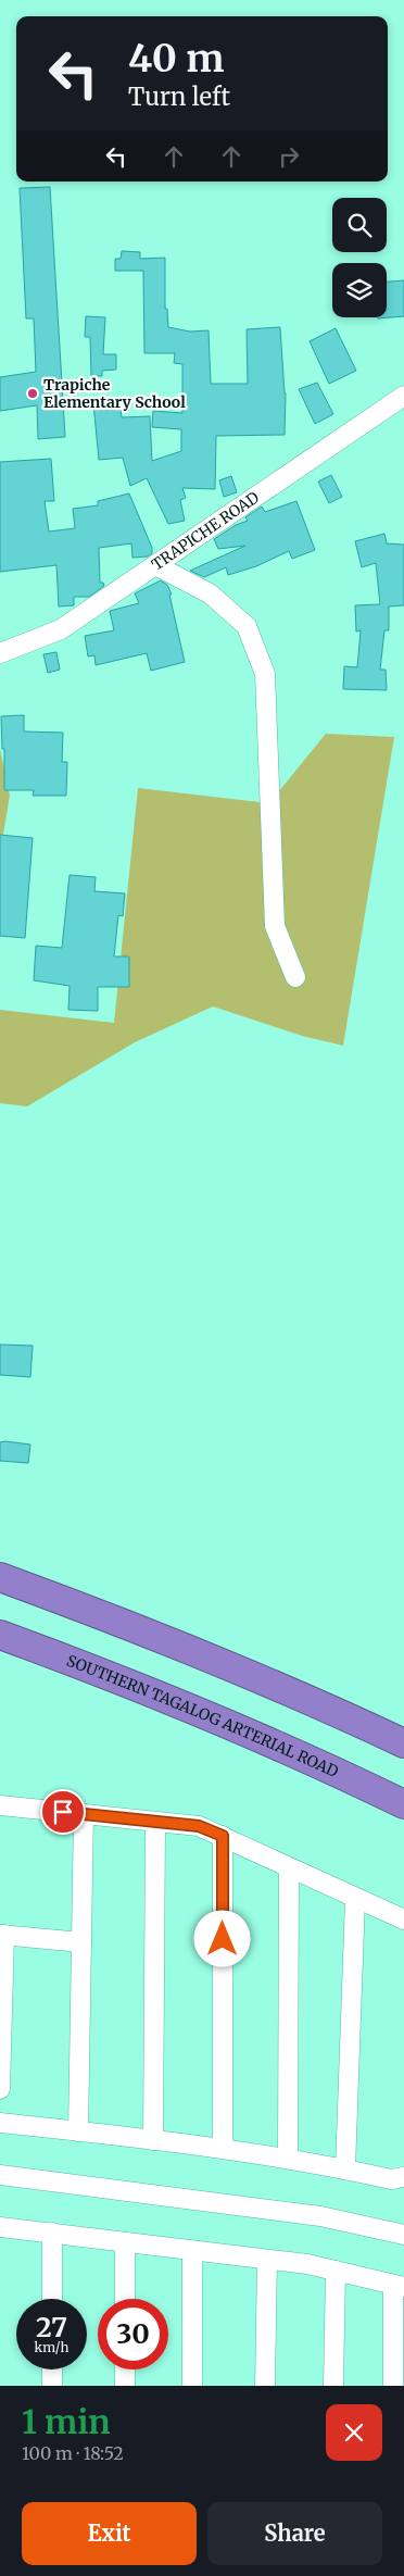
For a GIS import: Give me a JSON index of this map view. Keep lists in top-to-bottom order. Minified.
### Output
{"streets":{"highway":["SOUTHERN TAGALOG ARTERIAL ROAD"],"street":["TRAPICHE ROAD"]},"places":["Trapiche Elementary School"],"page":{"turn":["40 m","Turn left"],"speed":"27 km/h","limit":"30","heading":["1 min","100 m · 18:52"],"buttons":["Exit","Share"]}}
